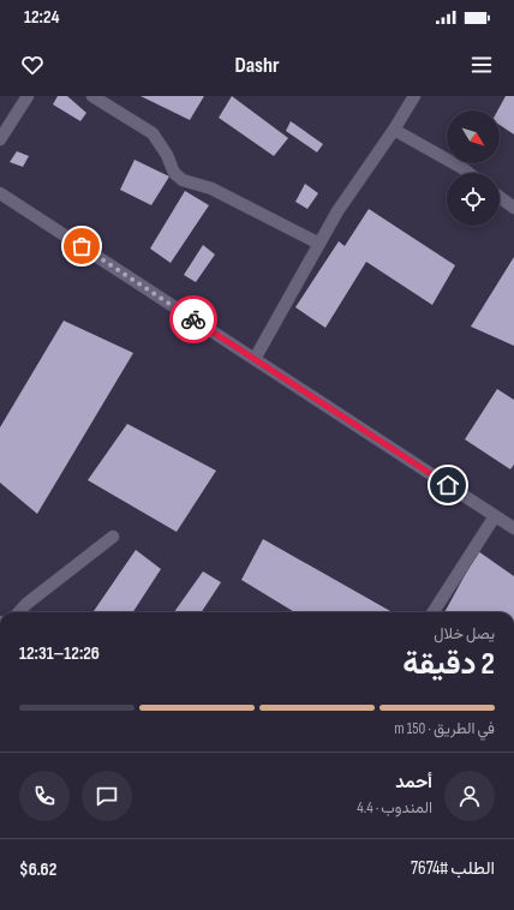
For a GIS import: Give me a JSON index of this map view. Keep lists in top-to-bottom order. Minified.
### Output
{"north":"bottom right","page":{"status":"12:24","header":"Dashr","heading":["2 دقيقة","يصل خلال","12:26–12:31"],"panel":["أحمد","المندوب · 4.4","الطلب #7674","$6.62"],"bar":"في الطريق · 150 m"}}
